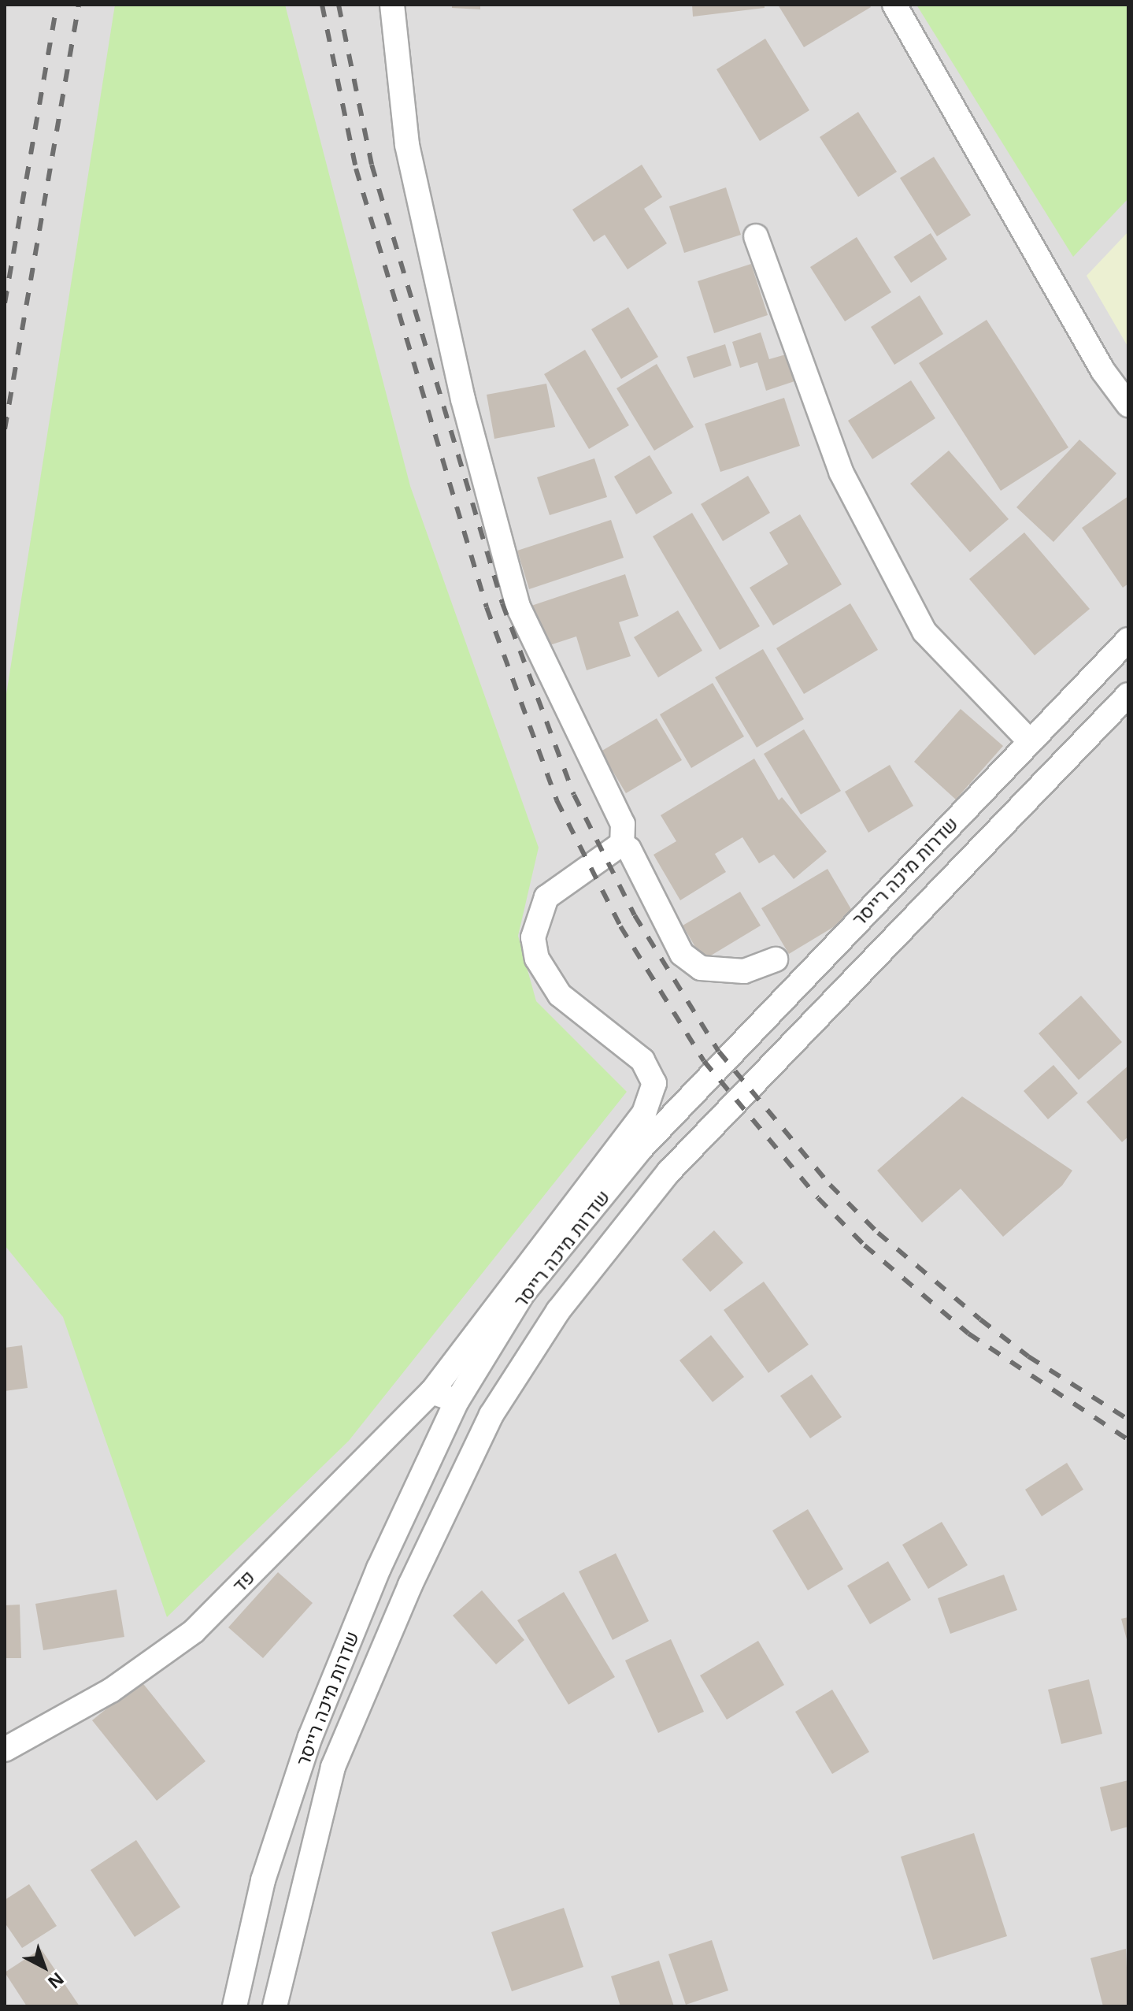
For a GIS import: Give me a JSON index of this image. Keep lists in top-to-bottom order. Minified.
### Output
{"streets":{"street":["שדרות מיכה רייסר","פד"]},"north":"bottom right"}
